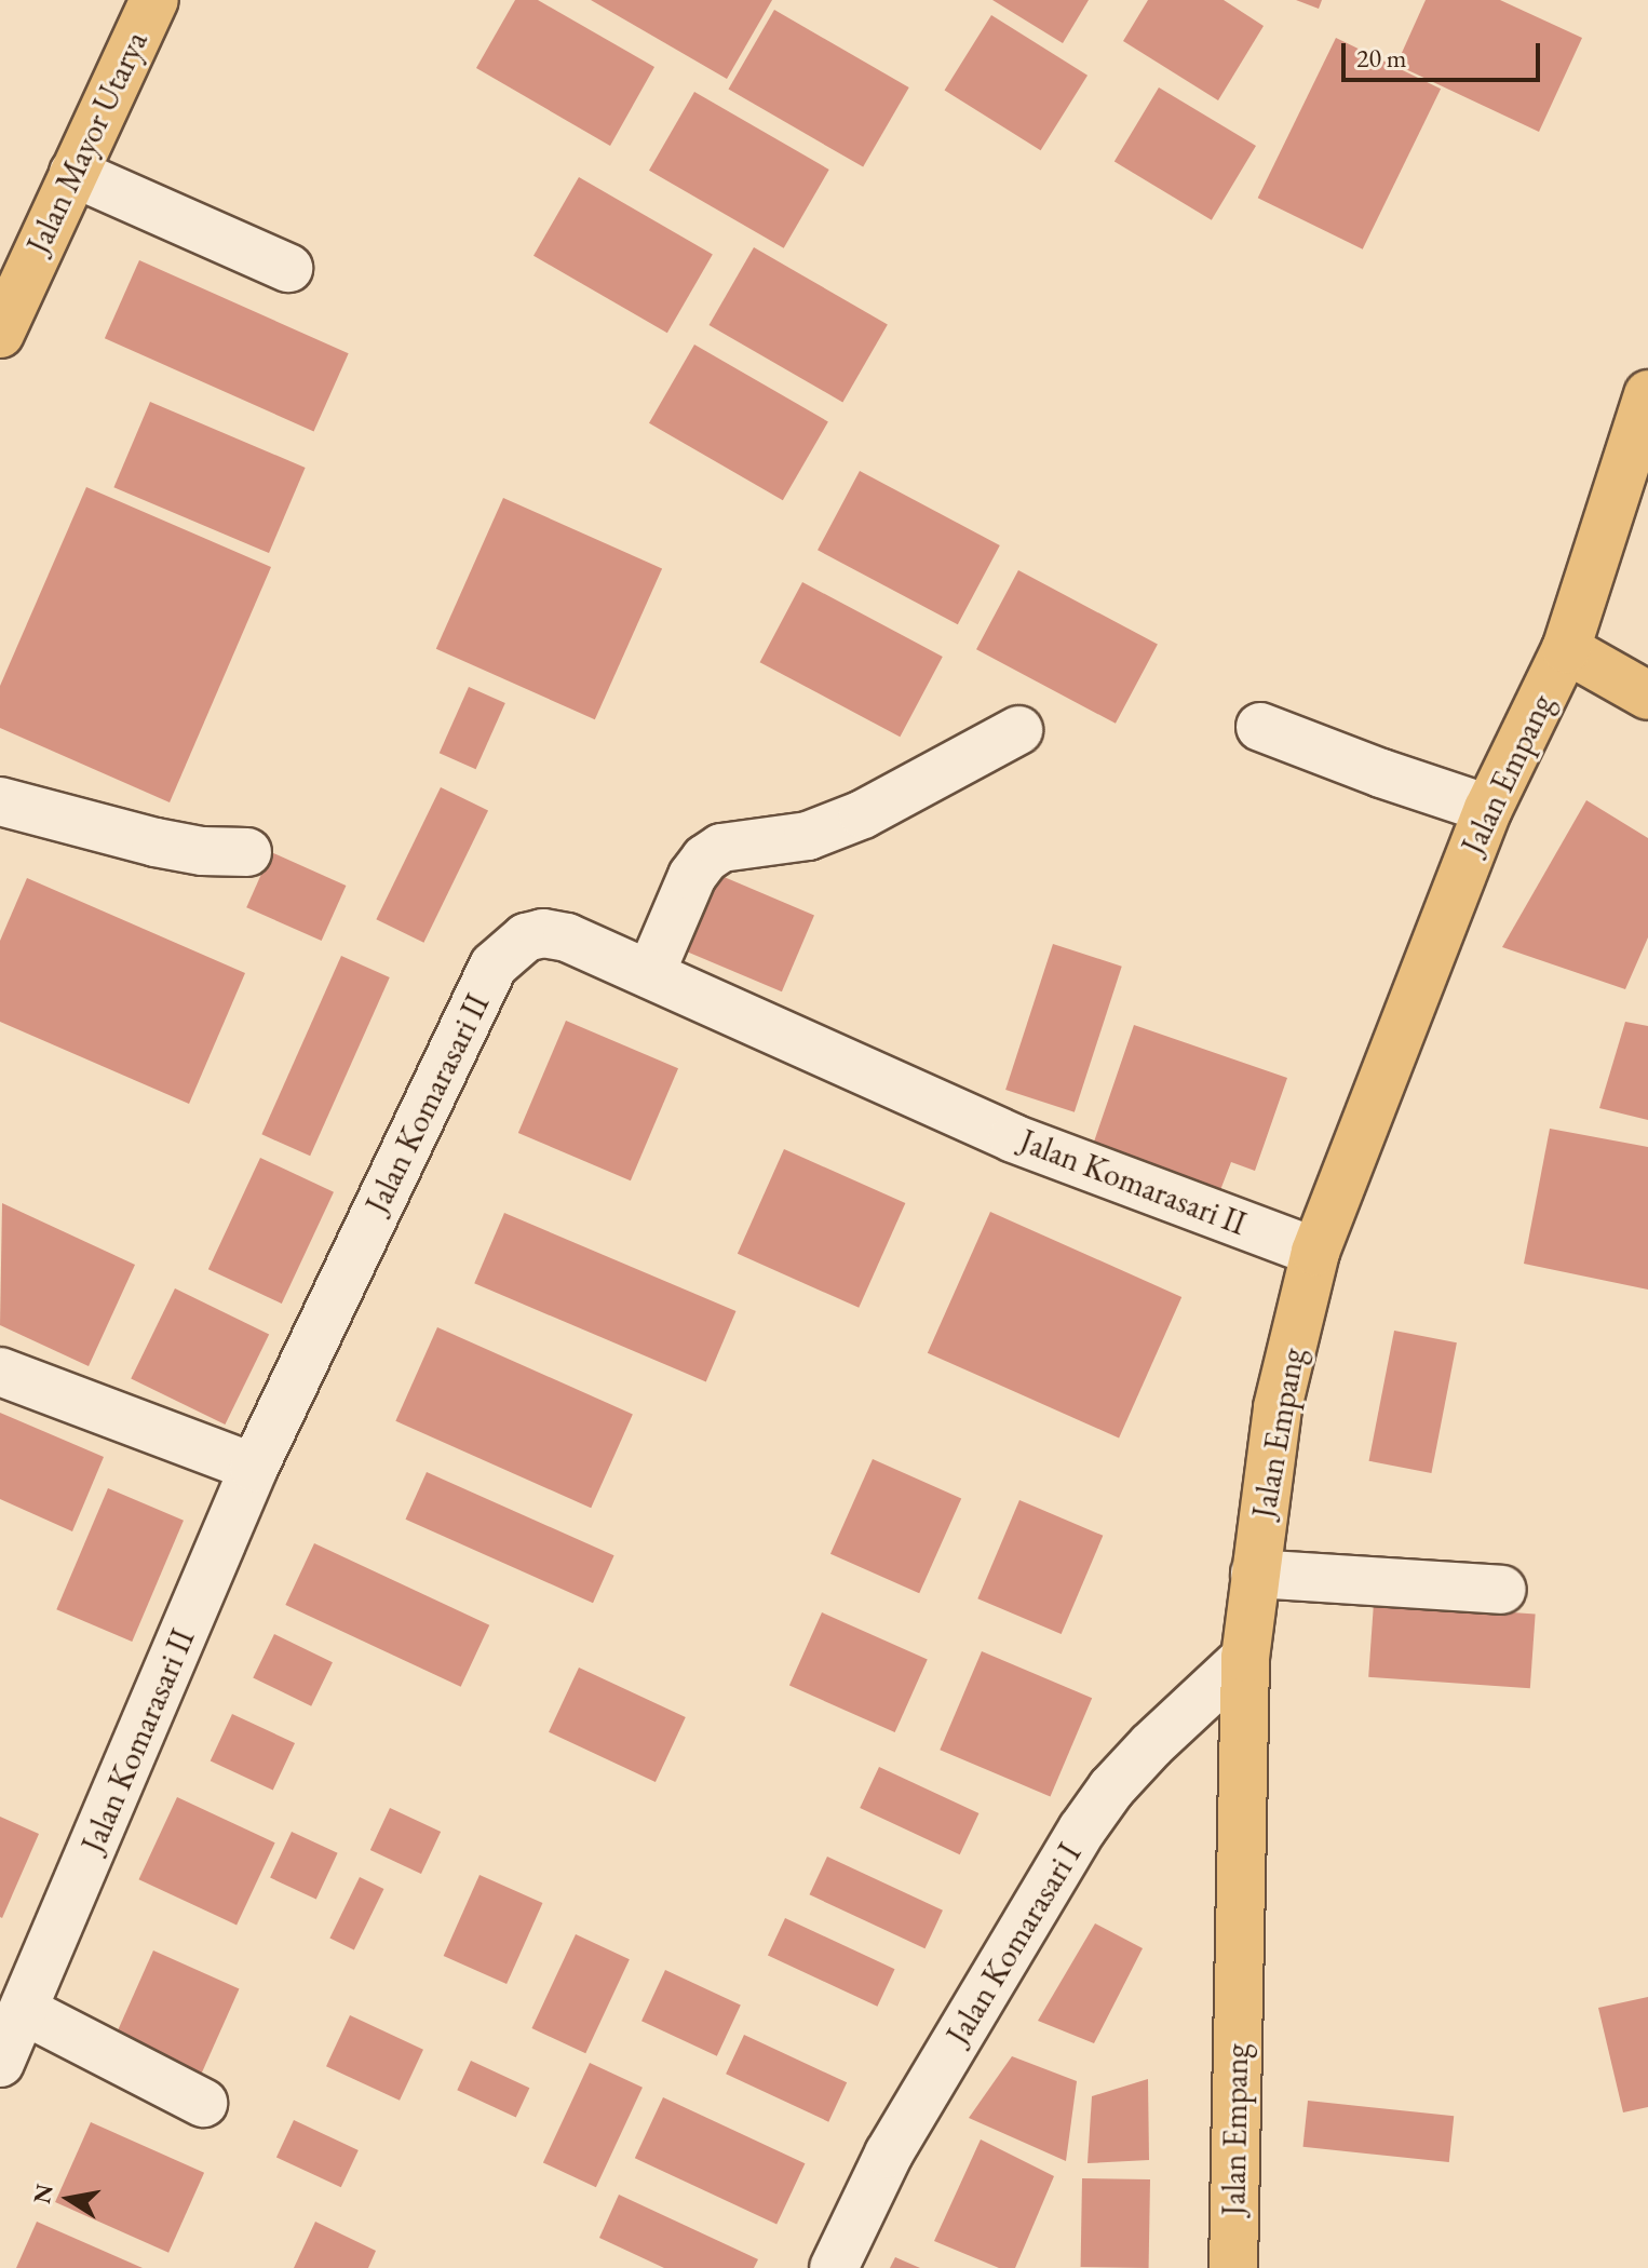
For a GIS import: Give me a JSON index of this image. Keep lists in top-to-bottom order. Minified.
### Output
{"streets":{"main road":["Jalan Mayor Utarya","Jalan Empang"],"street":["Jalan Komarasari II","Jalan Komarasari I"]},"crossings":[["Jalan Empang","Jalan Komarasari II"],["Jalan Empang","Jalan Komarasari I"]],"scale_bar":"20 m","north":"left"}
